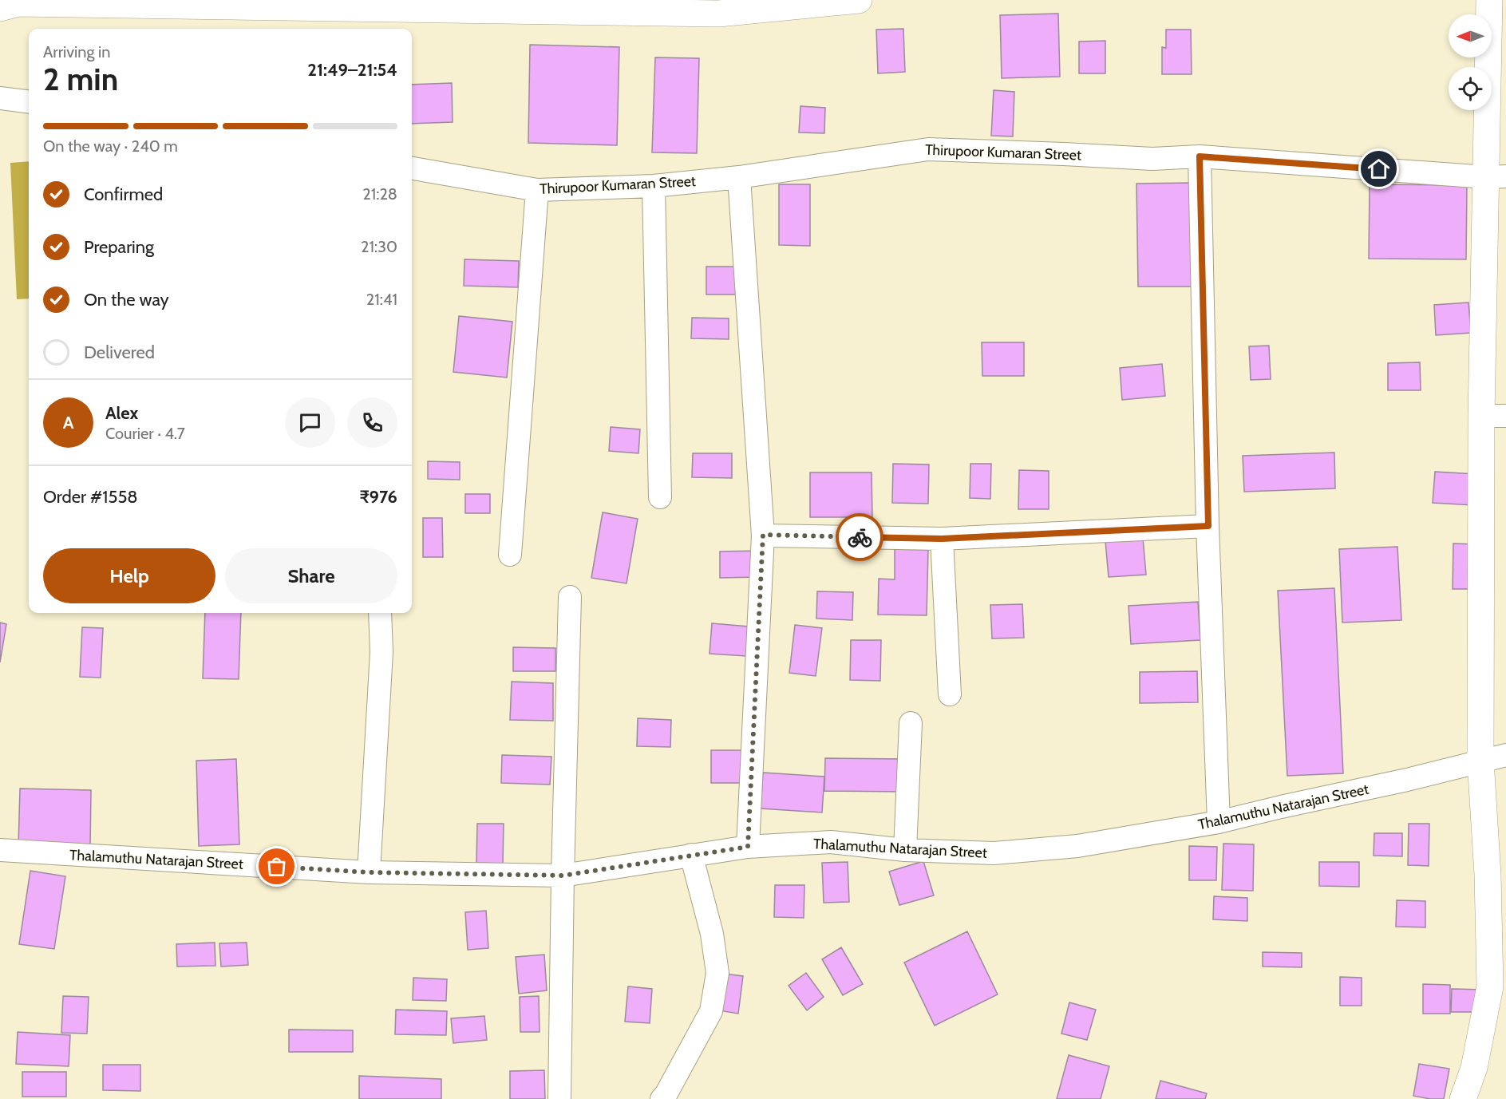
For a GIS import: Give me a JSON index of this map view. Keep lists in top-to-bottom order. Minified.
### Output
{"streets":{"street":["Thirupoor Kumaran Street","Thalamuthu Natarajan Street"]},"north":"left","page":{"heading":["2 min","Arriving in","21:49–21:54"],"panel":["Alex","Courier · 4.7","Order #1558","₹976"],"bar":"On the way · 240 m","list":[["Confirmed","21:28"],["Preparing","21:30"],["On the way","21:41"],"Delivered"],"round":"A","buttons":["Help","Share"]}}
